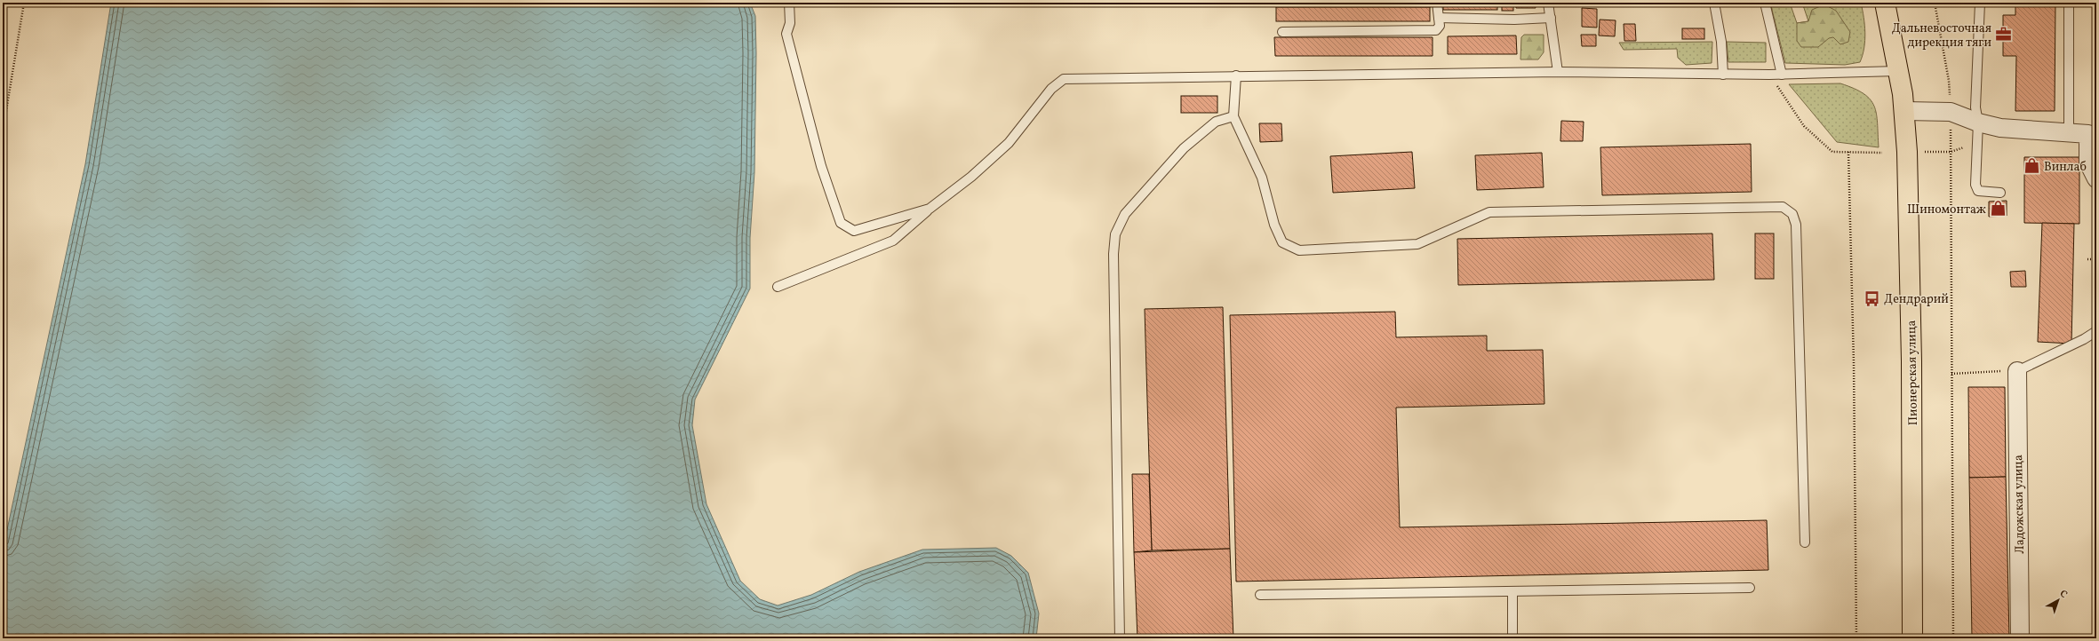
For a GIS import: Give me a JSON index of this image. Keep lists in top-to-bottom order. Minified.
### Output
{"streets":{"main road":["Пионерская улица"],"street":["Ладожская улица"]},"places":{"office":["Дальневосточная дирекция тяги"],"shop":["Винлаб","Шиномонтаж"],"bus stop":["Дендрарий"]},"north":"top right"}
